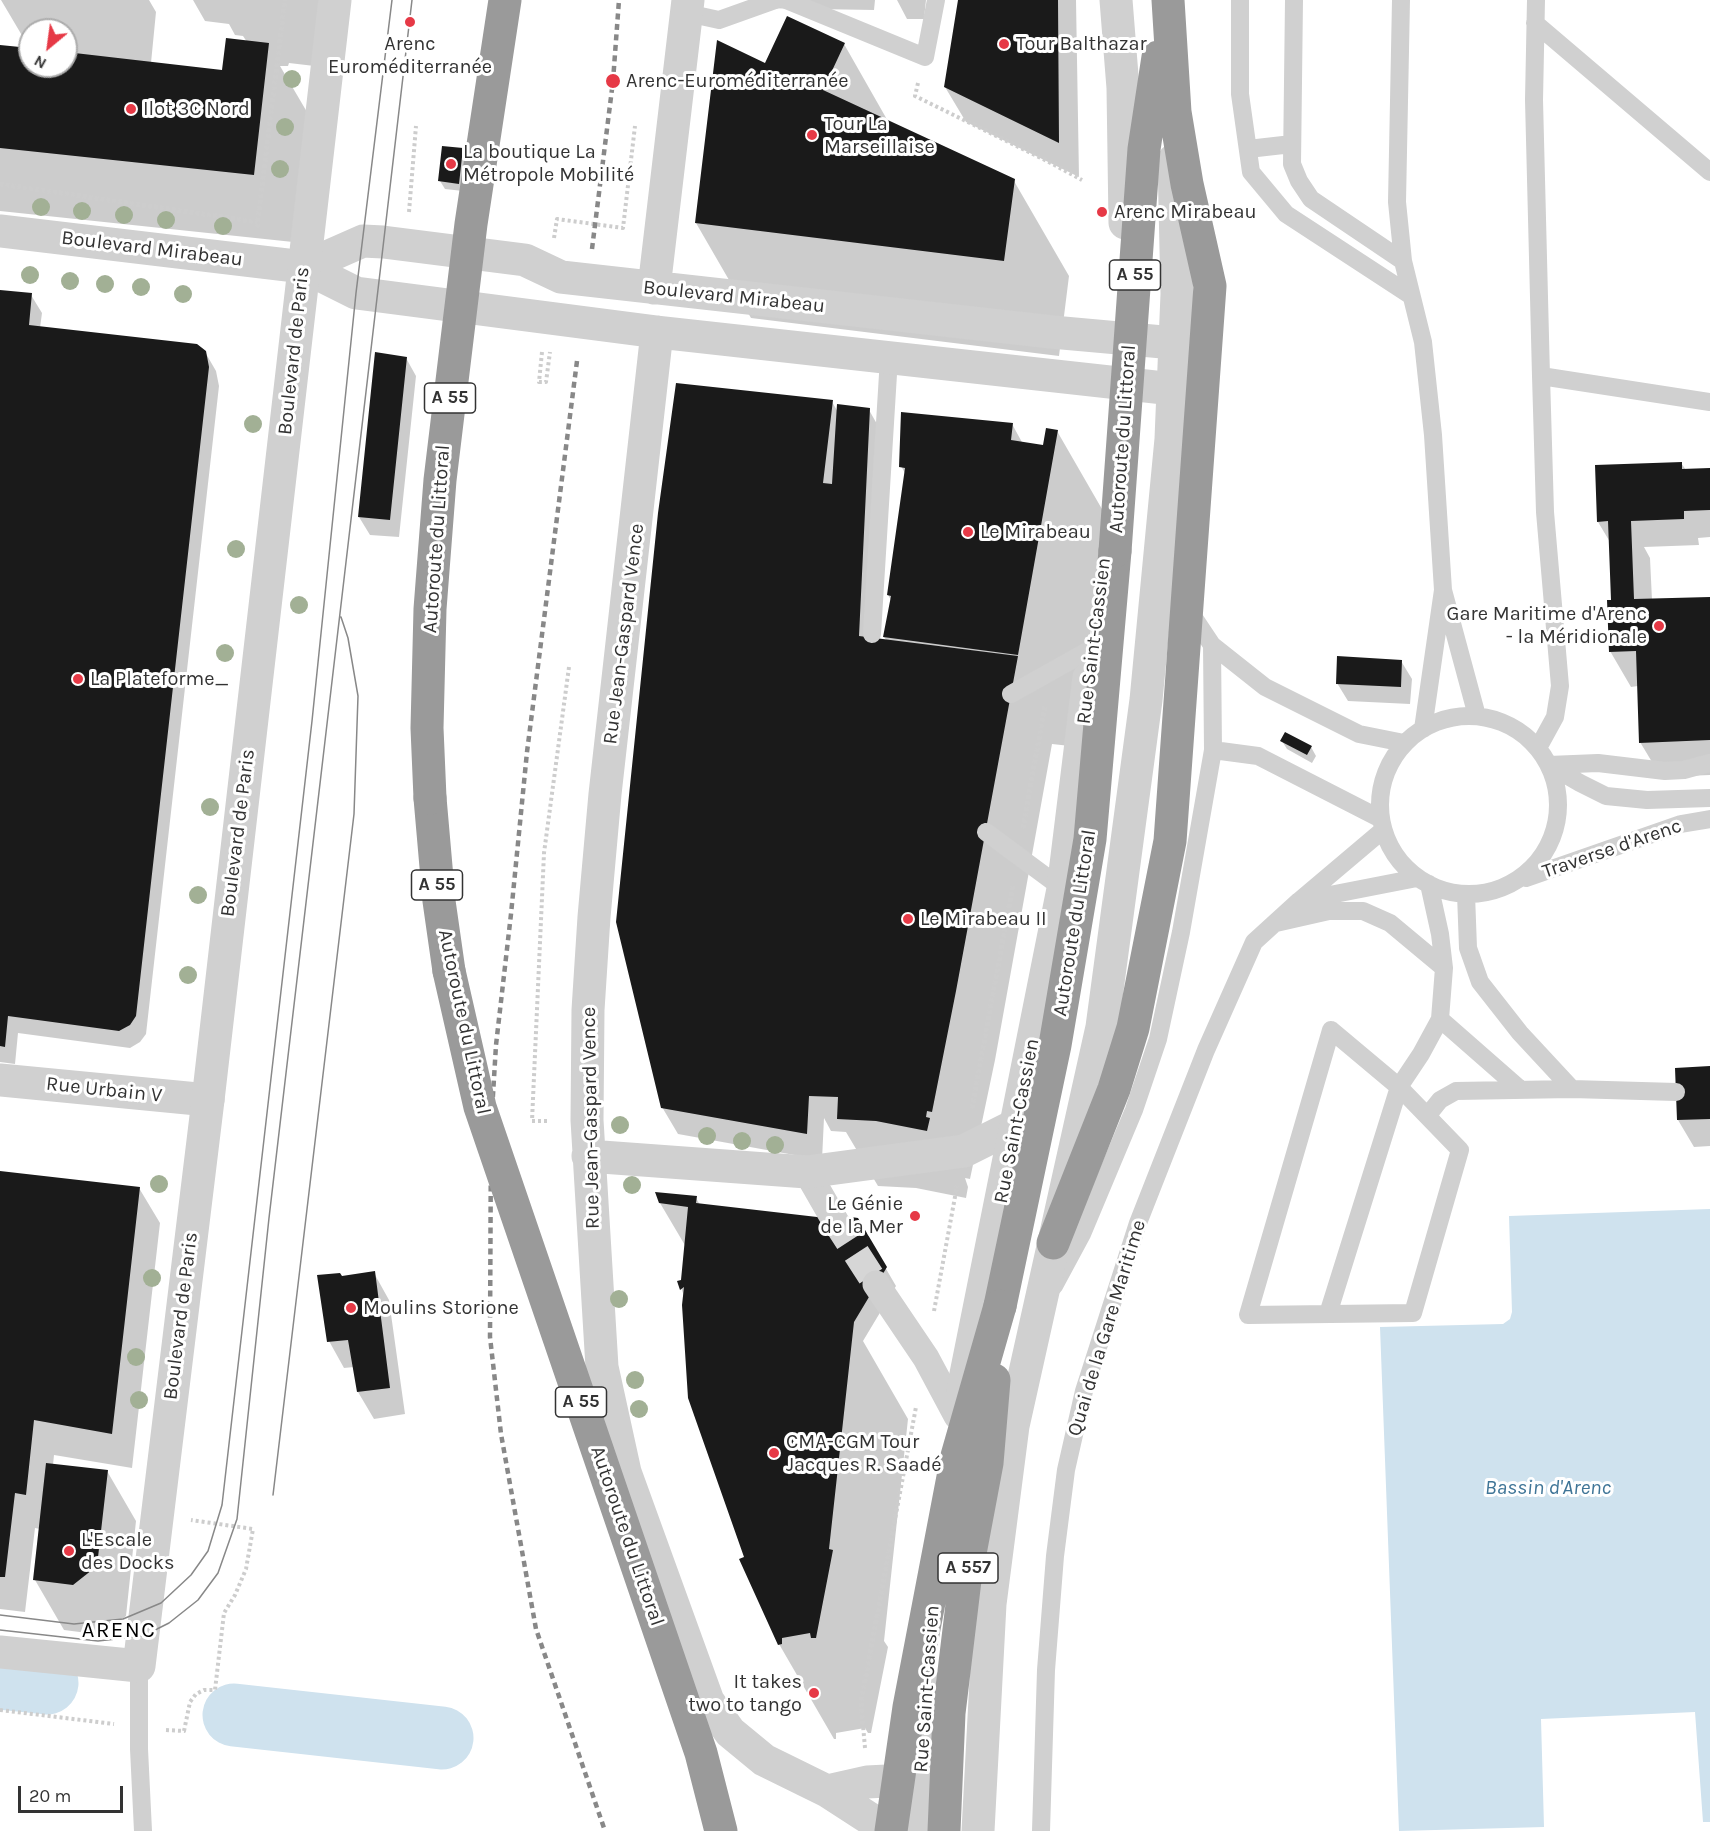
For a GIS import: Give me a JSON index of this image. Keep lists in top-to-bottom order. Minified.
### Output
{"streets":{"highway":["A 55","Autoroute du Littoral","A 557"],"street":["Boulevard Mirabeau","Boulevard de Paris","Rue Jean-Gaspard Vence","Rue Saint-Cassien","Rue Urbain V"],"lane":["Traverse d'Arenc","Quai de la Gare Maritime"]},"crossings":[["Boulevard Mirabeau","Boulevard de Paris"],["Boulevard Mirabeau","Rue Jean-Gaspard Vence"],["Boulevard Mirabeau","Rue Saint-Cassien"],["Boulevard de Paris","Rue Urbain V"],["Autoroute du Littoral","A 557"],["Traverse d'Arenc","Quai de la Gare Maritime"]],"districts":["ARENC"],"water":["Bassin d'Arenc"],"places":["Arenc Euroméditerranée","Tour Balthazar","Arenc-Euroméditerranée","Ilot 3C Nord","Tour La Marseillaise","La boutique La Métropole Mobilité","Arenc Mirabeau","Le Mirabeau","Gare Maritime d'Arenc - la Méridionale","La Plateforme_","Le Mirabeau II","Le Génie de la Mer","Moulins Storione","CMA-CGM Tour Jacques R. Saadé","L'Escale des Docks","It takes two to tango"],"scale_bar":"20 m","north":"bottom left"}
